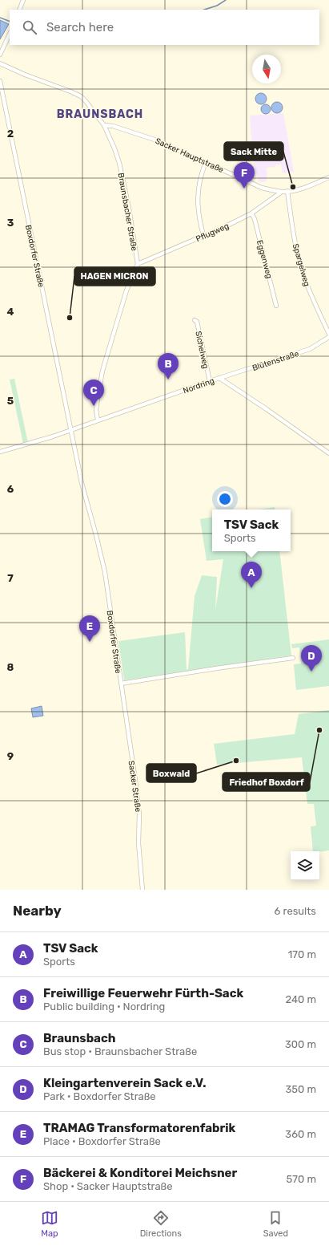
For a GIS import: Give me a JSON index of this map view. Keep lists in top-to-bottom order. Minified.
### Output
{"streets":{"street":["Sacker Hauptstraße","Braunsbacher Straße","Pflugweg","Boxdorfer Straße","Eggenweg","Spargelweg","Sichelweg","Blütenstraße","Nordring","Sacker Straße"]},"crossings":[["Sacker Hauptstraße","Braunsbacher Straße"],["Sacker Hauptstraße","Pflugweg"],["Sacker Hauptstraße","Spargelweg"],["Braunsbacher Straße","Pflugweg"],["Pflugweg","Eggenweg"],["Boxdorfer Straße","Nordring"],["Boxdorfer Straße","Sacker Straße"],["Sichelweg","Nordring"],["Blütenstraße","Nordring"]],"districts":["BRAUNSBACH"],"places":["Sack Mitte","HAGEN MICRON","Friedhof Boxdorf","Boxwald"],"north":"bottom","page":{"search":"Search here","pins":["F","B","C","A","E","D"],"popup":["TSV Sack","Sports"],"heading":["Nearby","6 results"],"list":[{"mark":"A","name":"TSV Sack","note":"Sports","value":"170 m"},{"mark":"B","name":"Freiwillige Feuerwehr Fürth-Sack","note":"Public building · Nordring","value":"240 m"},{"mark":"C","name":"Braunsbach","note":"Bus stop · Braunsbacher Straße","value":"300 m"},{"mark":"D","name":"Kleingartenverein Sack e.V.","note":"Park · Boxdorfer Straße","value":"350 m"},{"mark":"E","name":"TRAMAG Transformatorenfabrik","note":"Place · Boxdorfer Straße","value":"360 m"},{"mark":"F","name":"Bäckerei & Konditorei Meichsner","note":"Shop · Sacker Hauptstraße","value":"570 m"}],"nav":["Map","Directions","Saved"]},"grid":{"rows":["2","3","4","5","6","7","8","9"]}}
